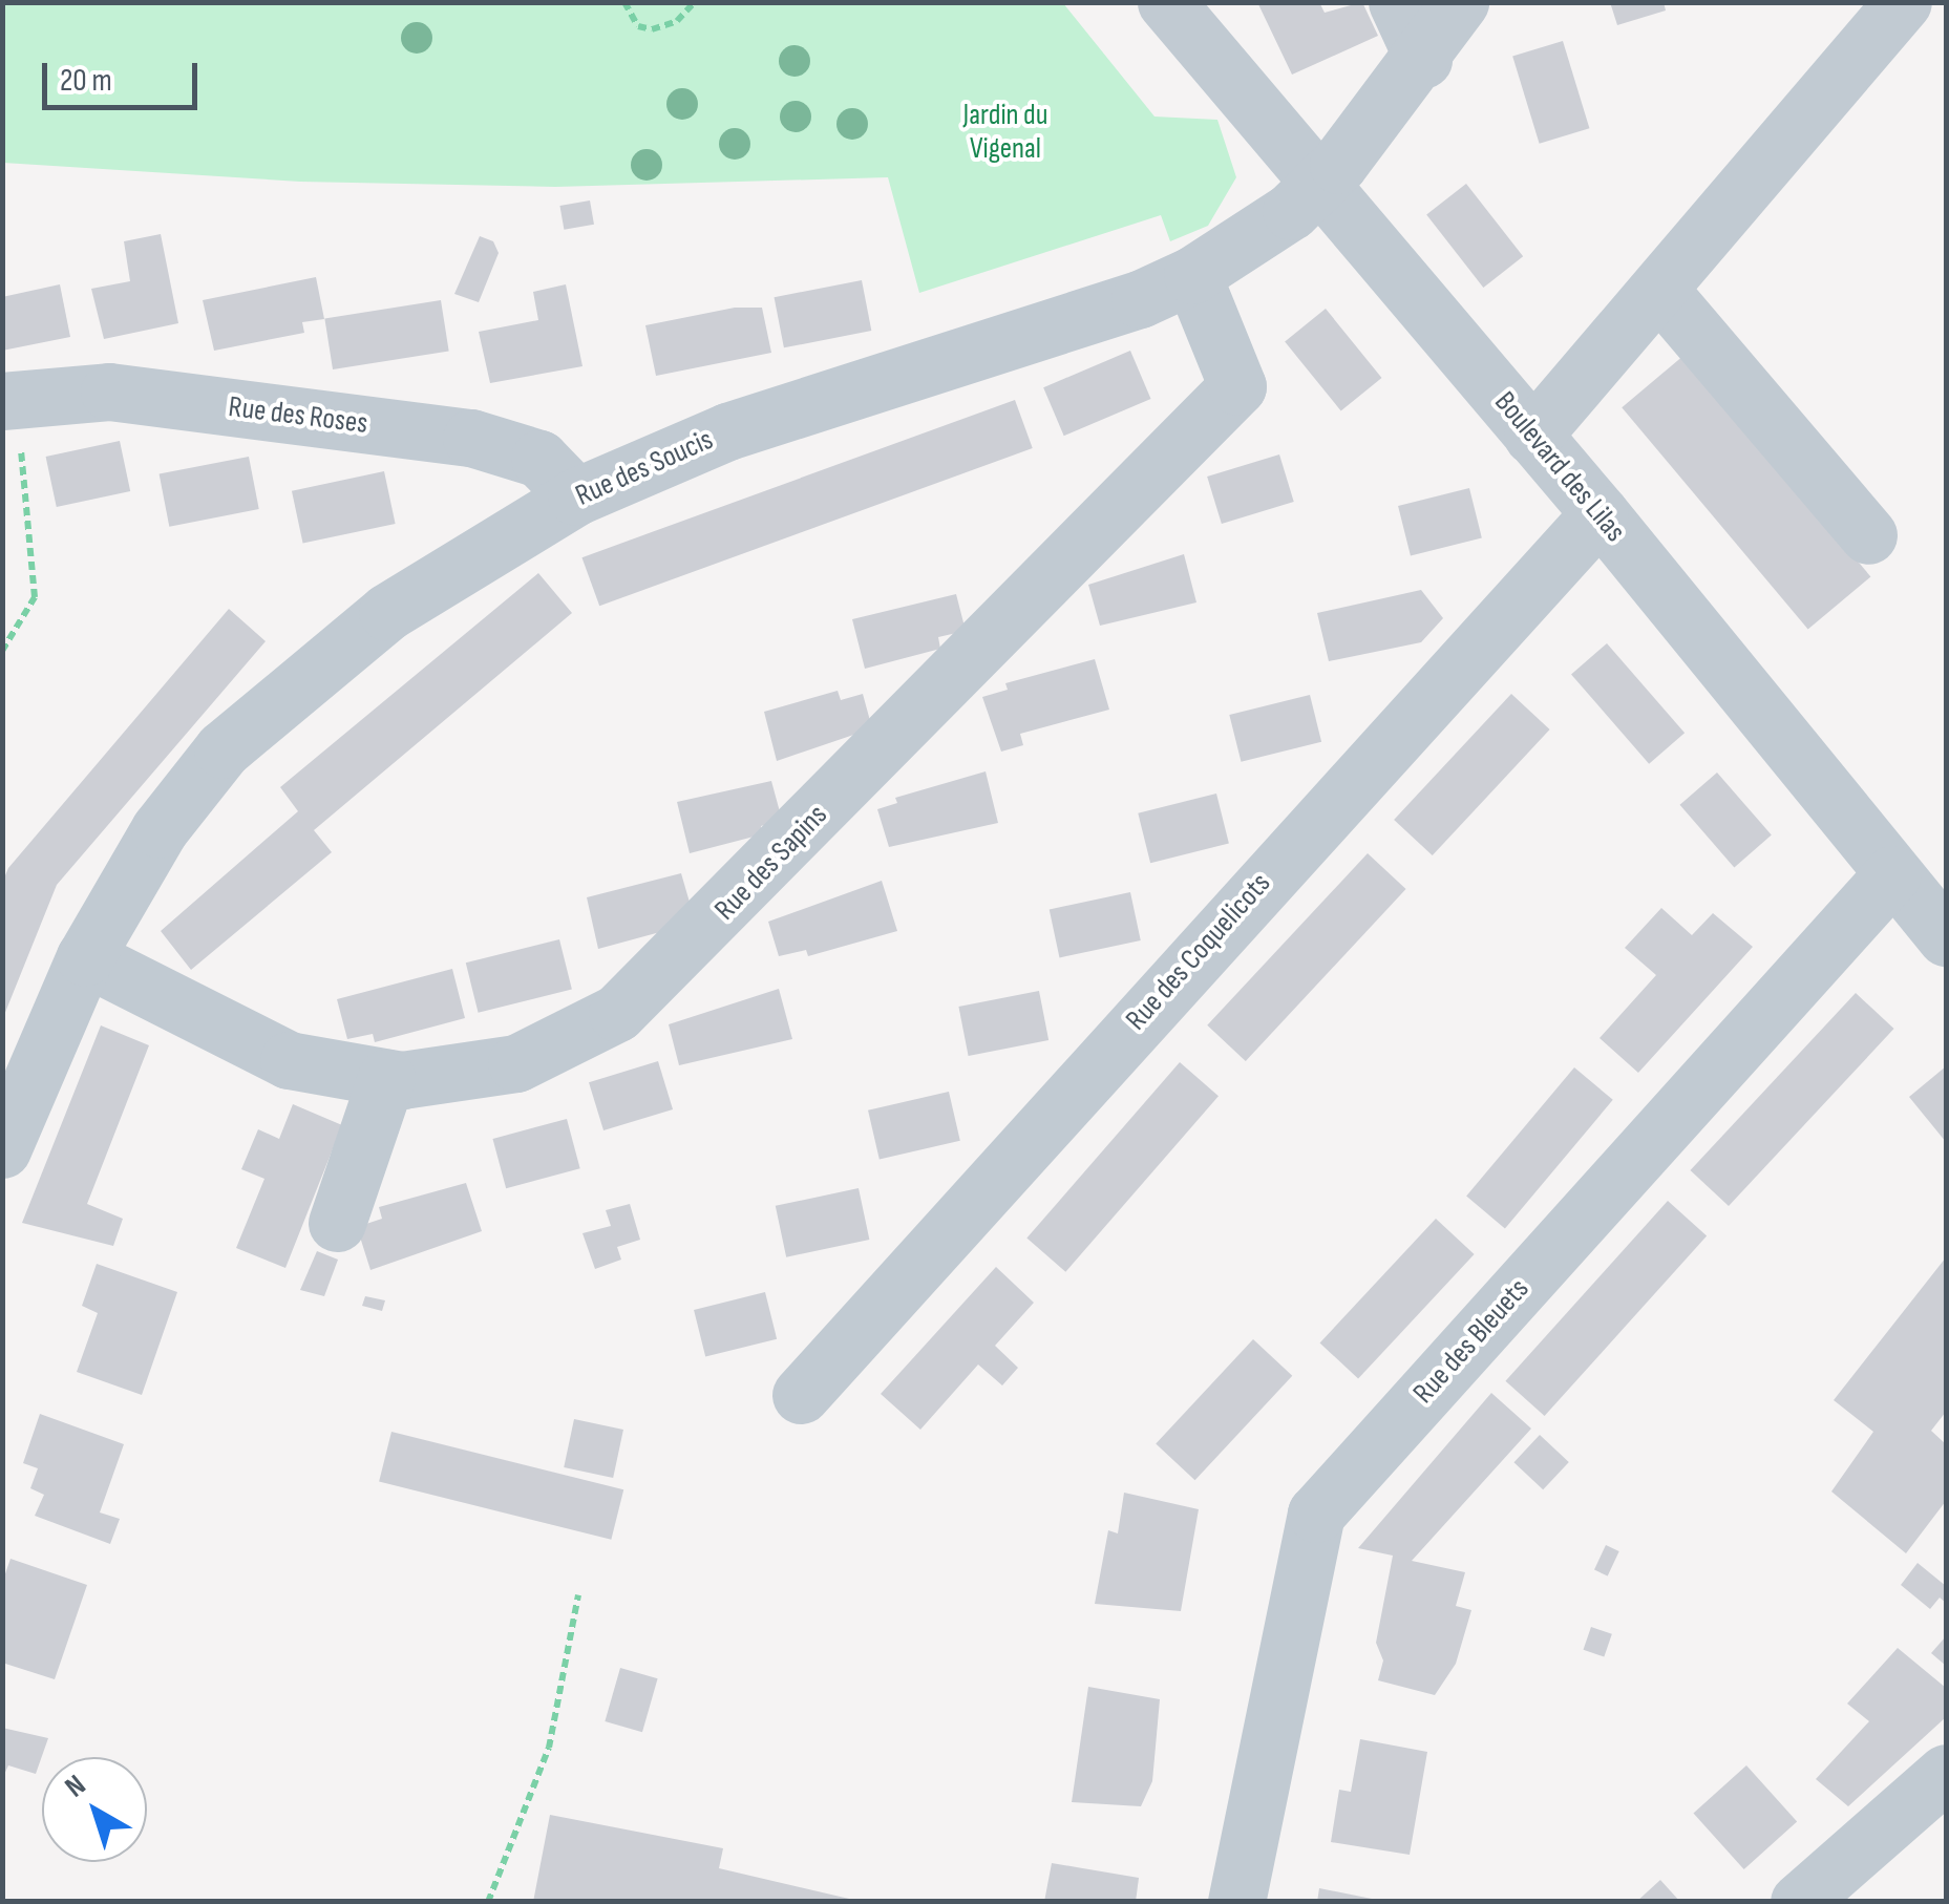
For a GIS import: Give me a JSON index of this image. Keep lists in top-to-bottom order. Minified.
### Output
{"streets":{"street":["Rue des Roses","Boulevard des Lilas","Rue des Soucis","Rue des Sapins","Rue des Coquelicots","Rue des Bleuets"]},"crossings":[["Rue des Roses","Rue des Soucis"],["Boulevard des Lilas","Rue des Soucis"],["Boulevard des Lilas","Rue des Coquelicots"],["Boulevard des Lilas","Rue des Bleuets"],["Rue des Soucis","Rue des Sapins"]],"parks":["Jardin du Vigenal"],"scale_bar":"20 m","north":"top left"}
